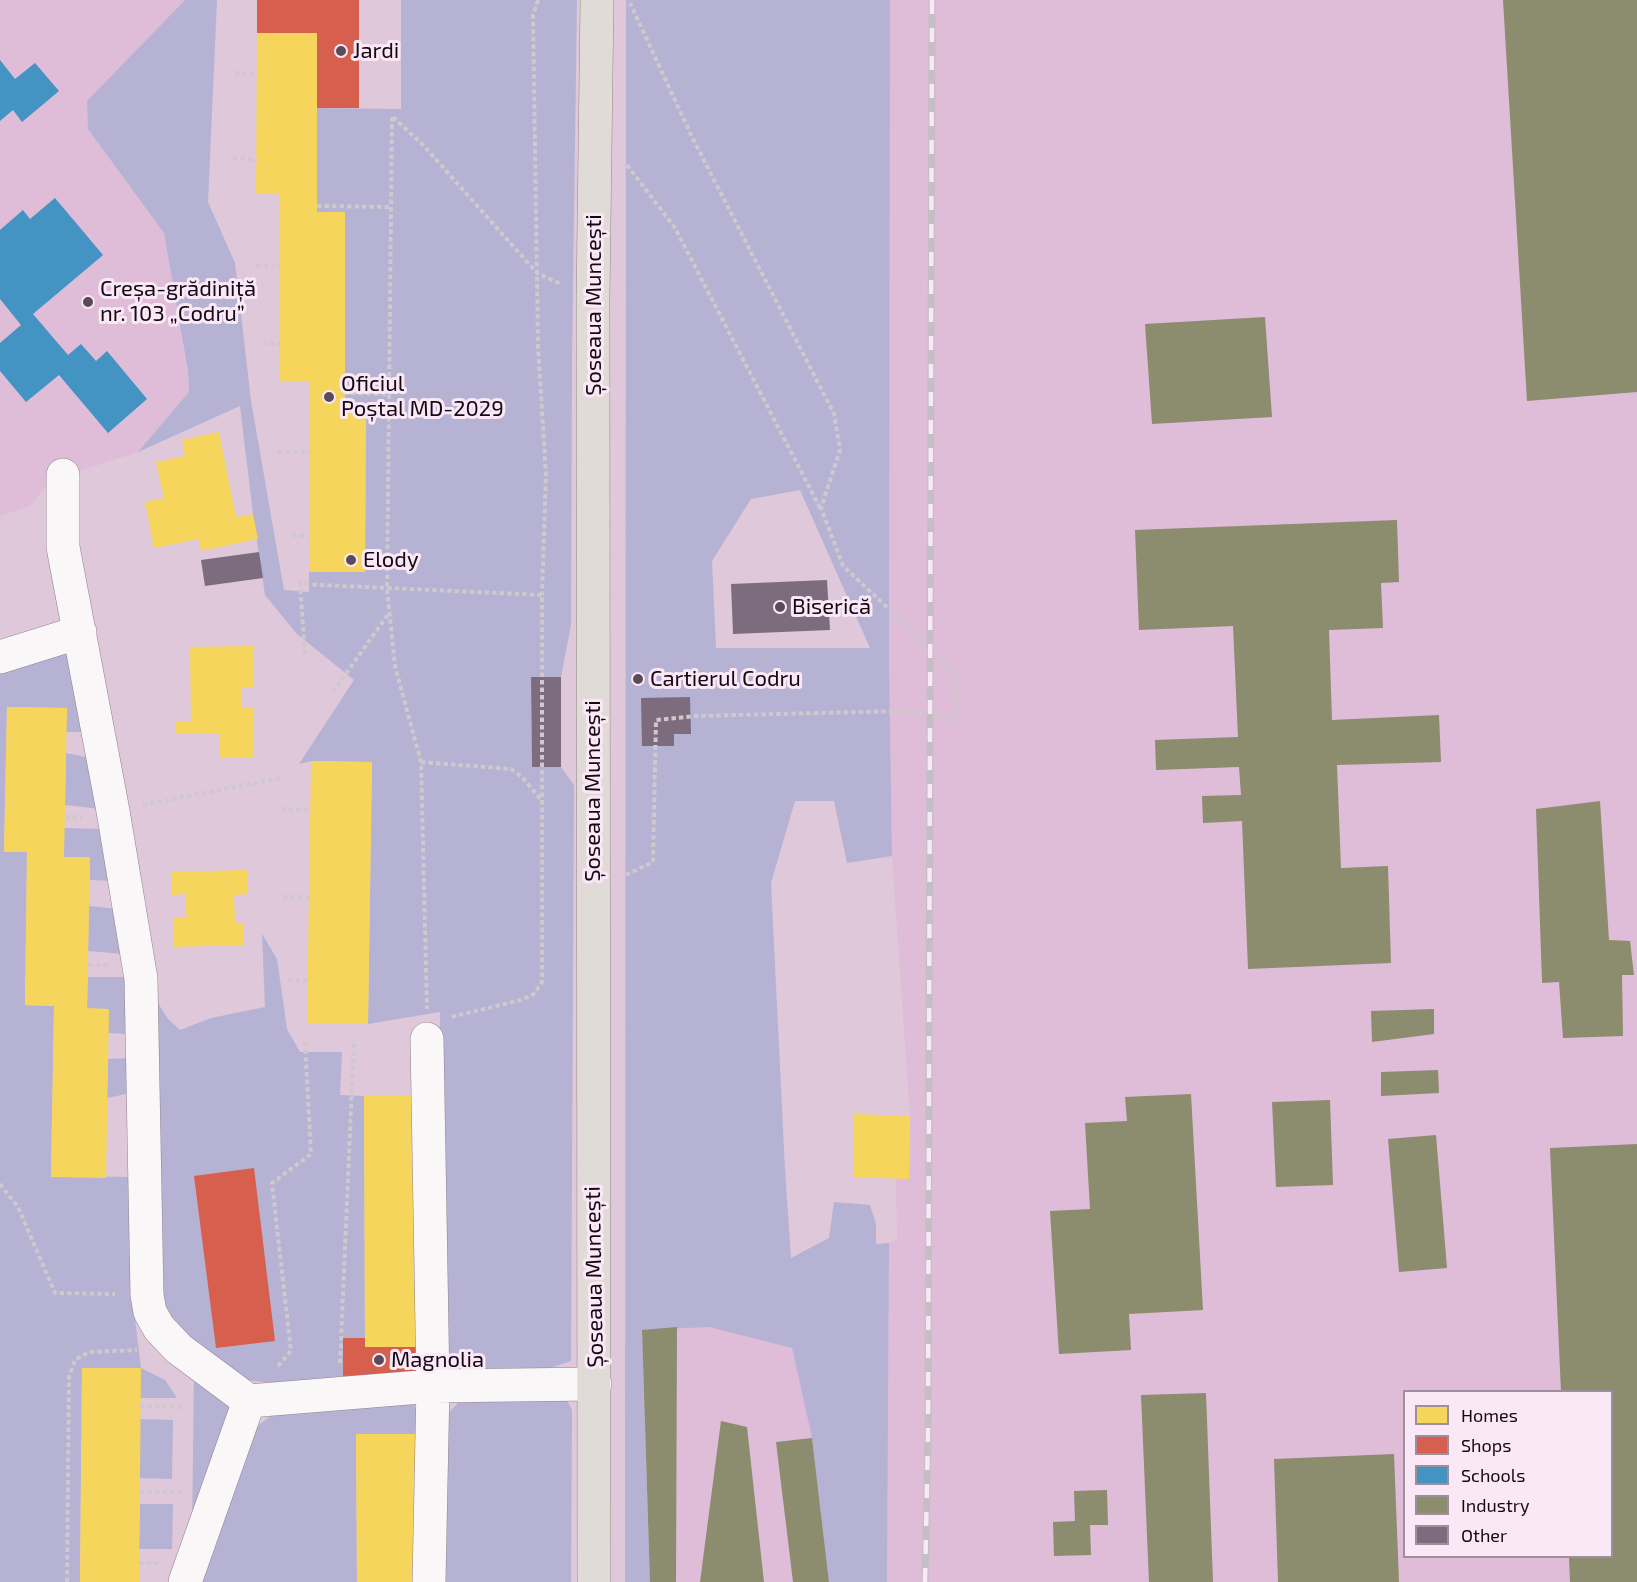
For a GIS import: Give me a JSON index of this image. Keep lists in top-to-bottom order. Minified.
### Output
{"streets":{"main road":["Șoseaua Muncești"]},"places":["Jardi","Creșa-grădiniță nr. 103 „Codru”","Oficiul Poștal MD-2029","Elody","Biserică","Cartierul Codru","Magnolia"],"legend":["Homes","Shops","Schools","Industry","Other"]}
